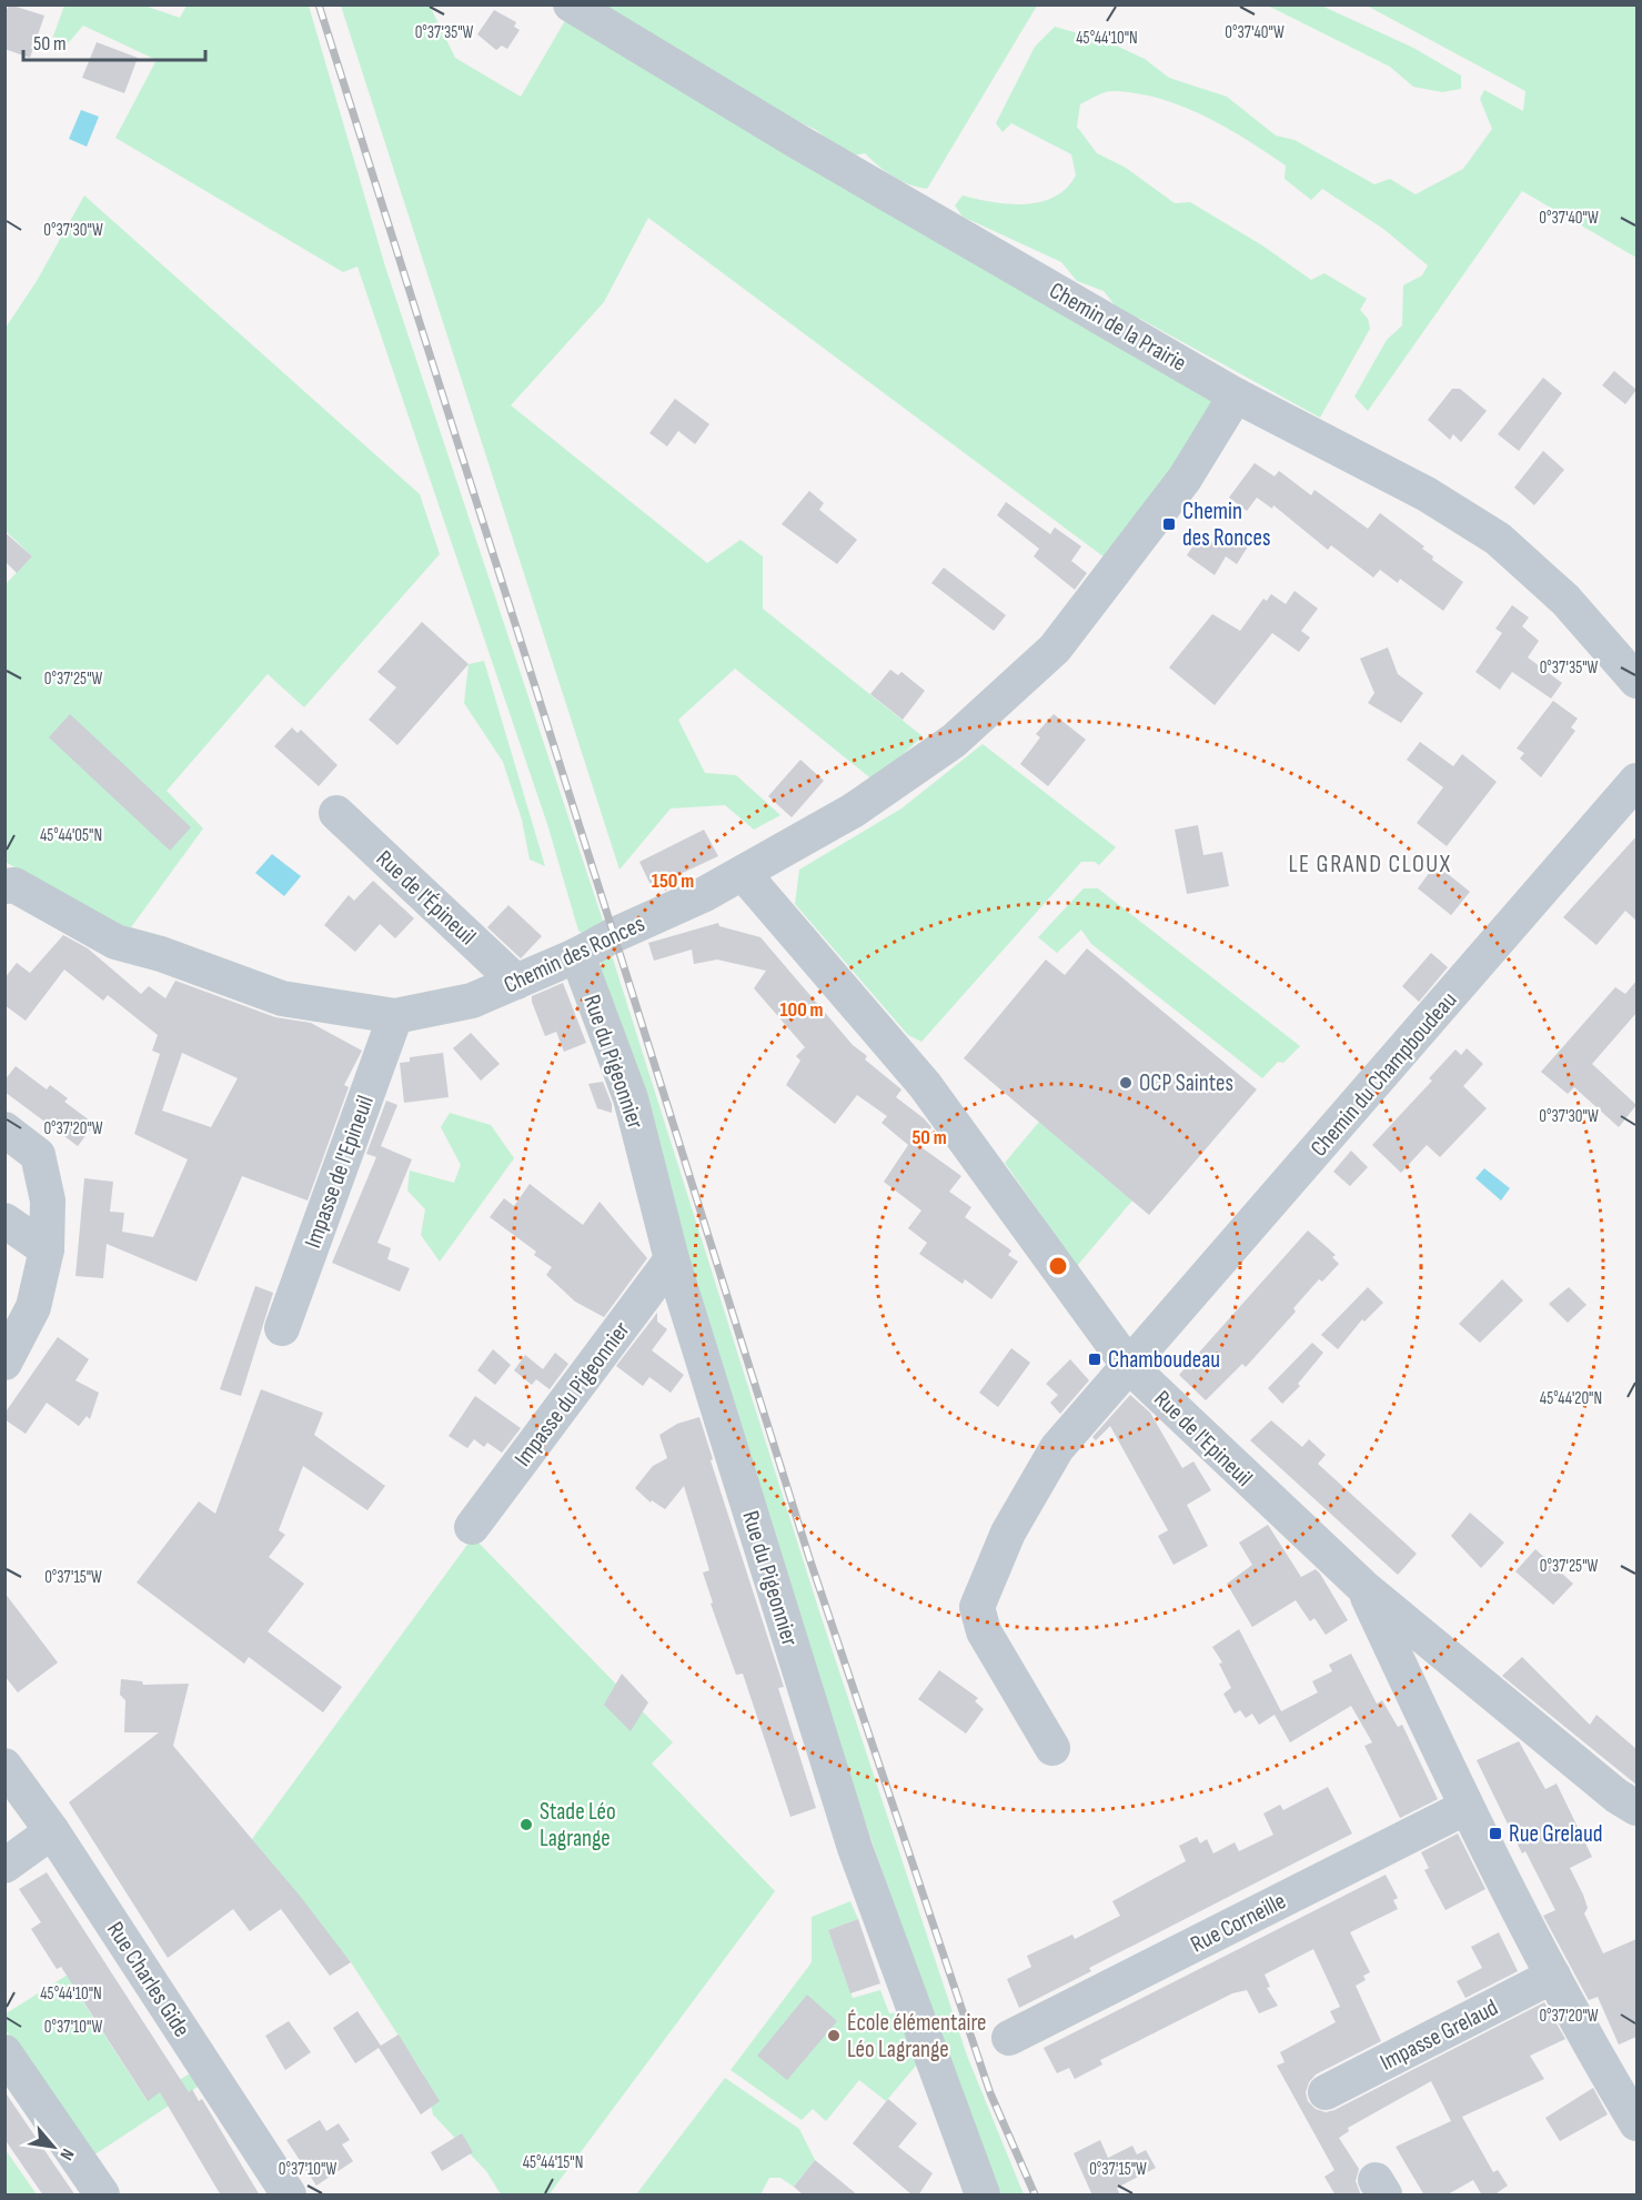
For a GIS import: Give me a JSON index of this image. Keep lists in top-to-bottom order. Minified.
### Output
{"streets":{"street":["Chemin de la Prairie","Rue de l'Épineuil","Chemin des Ronces","Rue du Pigeonnier","Chemin du Champboudeau","Impasse de l'Epineuil","Impasse du Pigeonnier","Rue de l'Epineuil","Rue Corneille","Rue Charles Gide","Impasse Grelaud"]},"crossings":[["Chemin de la Prairie","Chemin des Ronces"],["Rue de l'Épineuil","Chemin des Ronces"],["Chemin des Ronces","Rue du Pigeonnier"],["Chemin des Ronces","Impasse de l'Epineuil"],["Chemin des Ronces","Rue de l'Epineuil"],["Rue du Pigeonnier","Impasse du Pigeonnier"],["Chemin du Champboudeau","Rue de l'Epineuil"]],"districts":["LE GRAND CLOUX"],"places":{"transit":["Chemin des Ronces","Chamboudeau","Rue Grelaud"],"other":["OCP Saintes","Stade Léo Lagrange","École élémentaire Léo Lagrange"]},"scale_bar":"50 m","north":"bottom right","coordinates":["0°37'35\"W","0°37'40\"W","45°44'10\"N","0°37'30\"W","0°37'25\"W","45°44'05\"N","0°37'20\"W","45°44'20\"N","0°37'15\"W","0°37'10\"W","45°44'15\"N"],"rings":["150 m","100 m","50 m"]}
